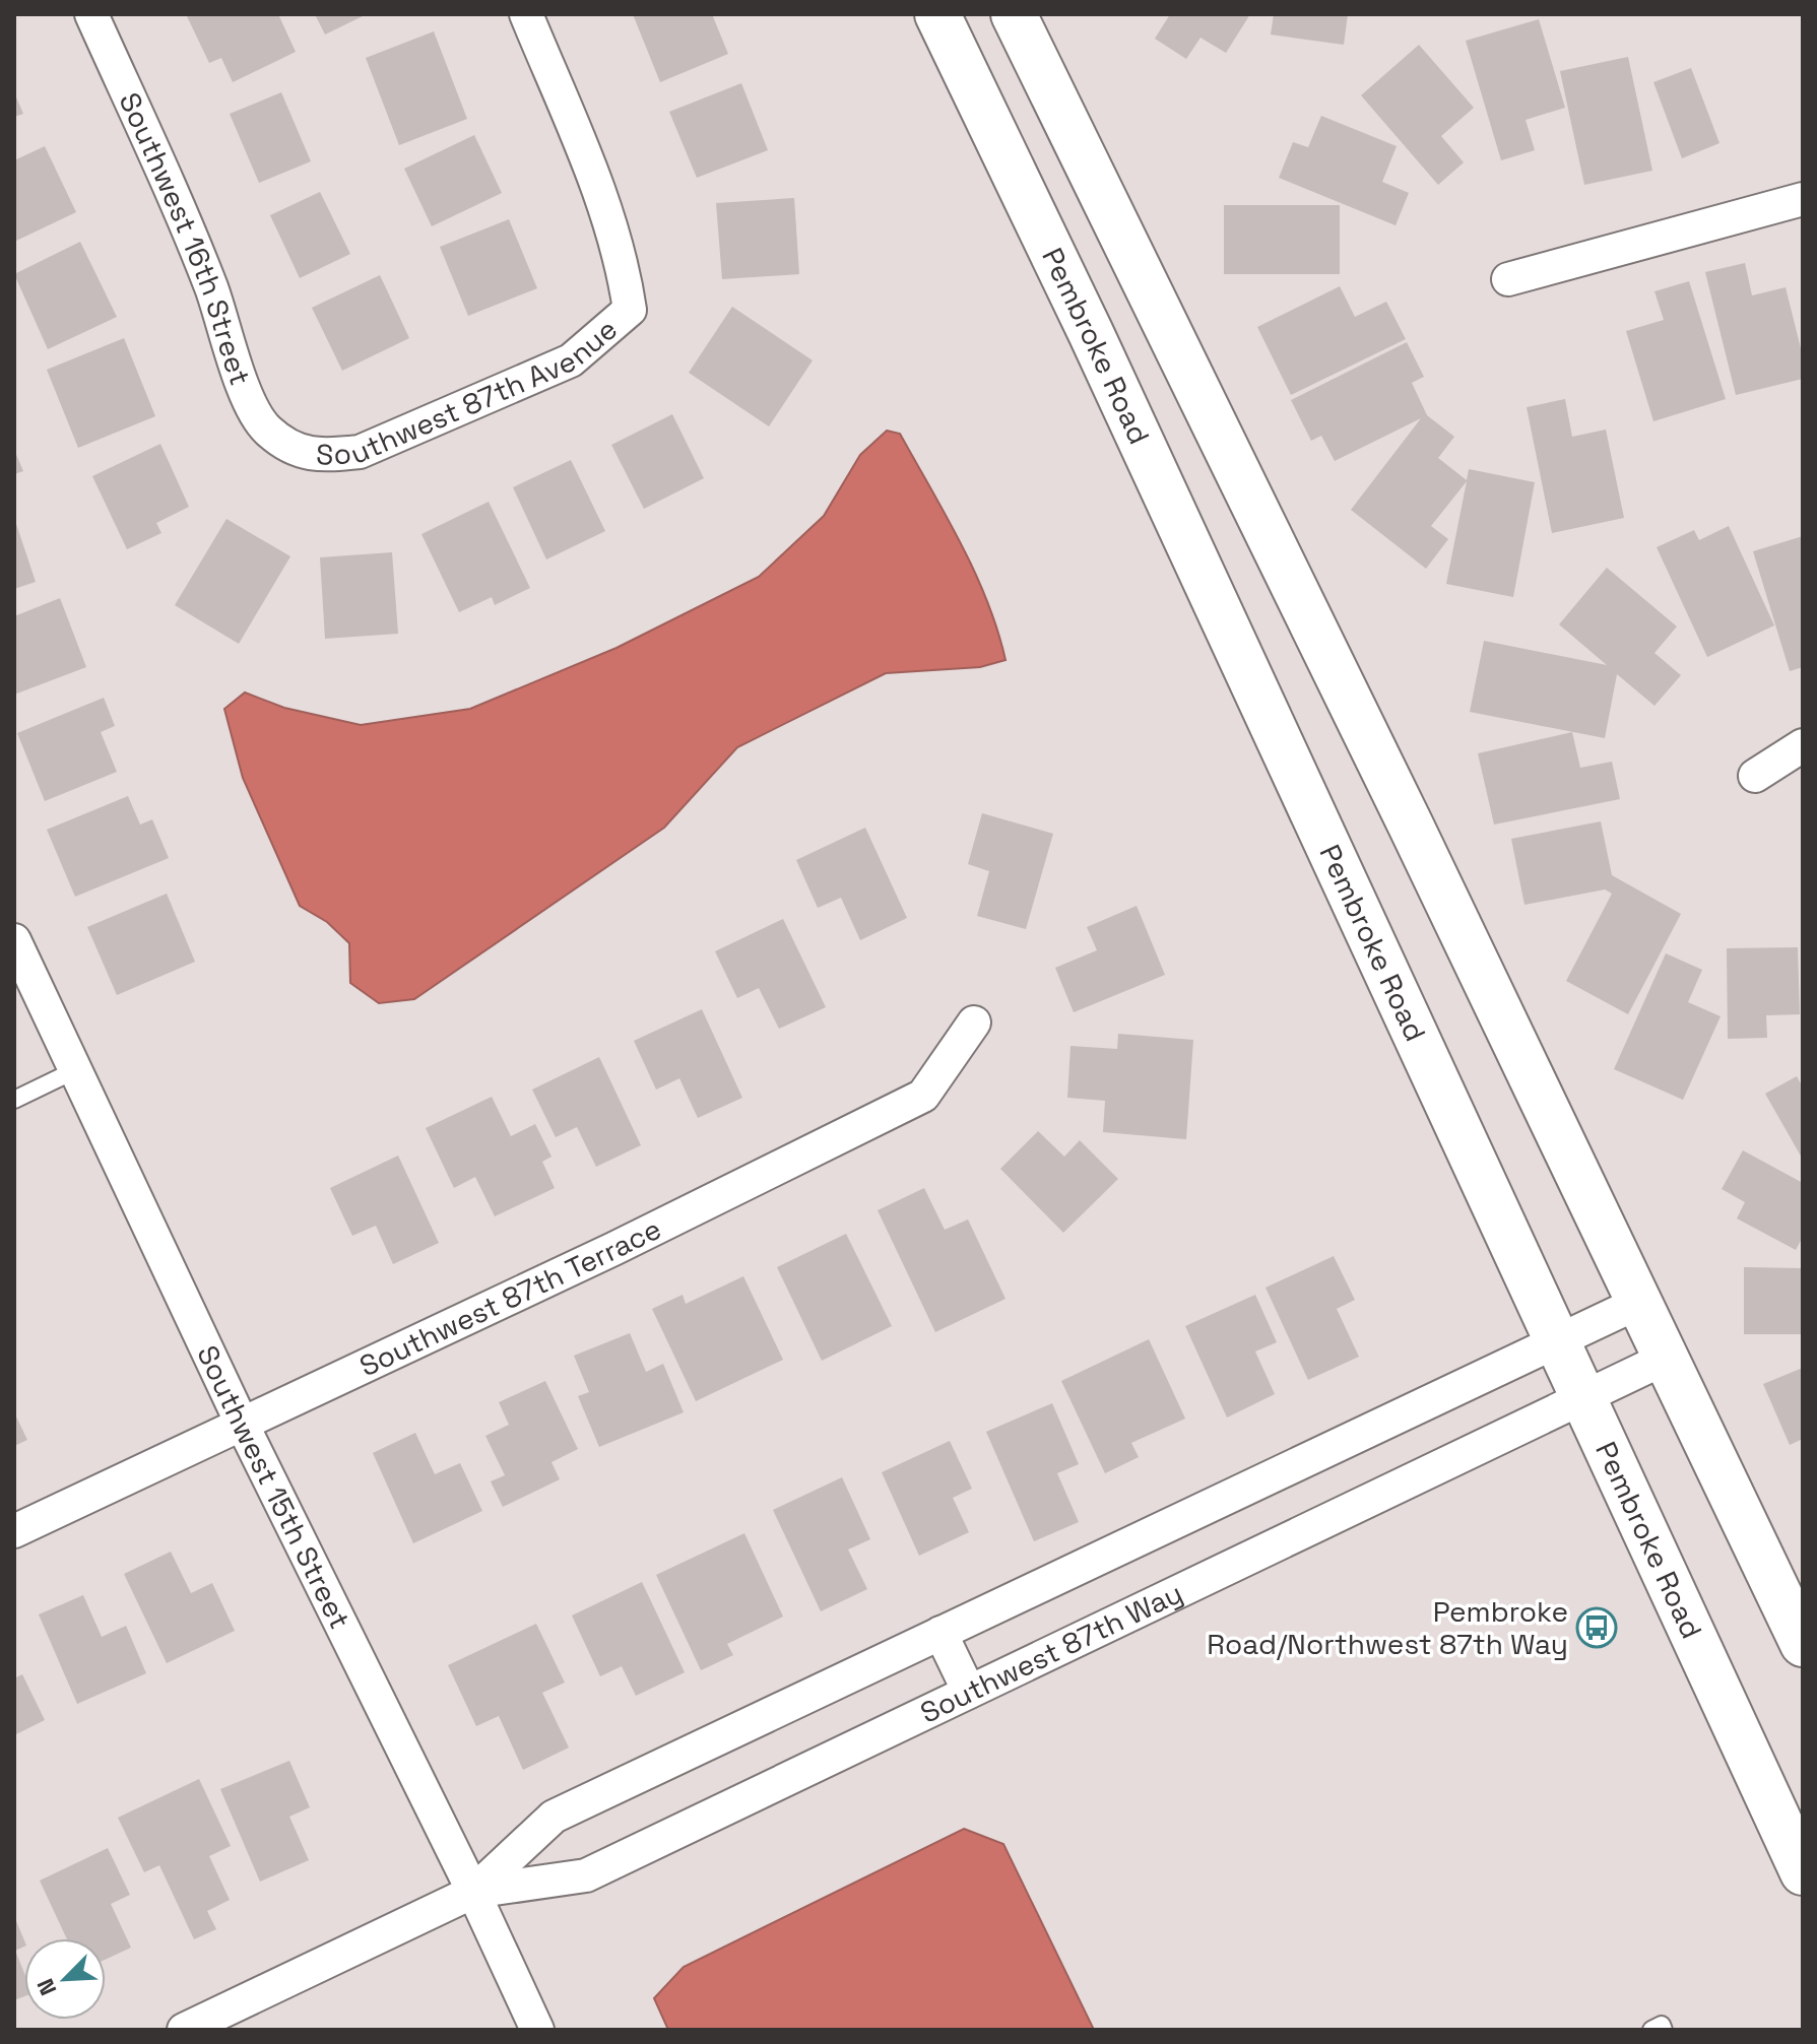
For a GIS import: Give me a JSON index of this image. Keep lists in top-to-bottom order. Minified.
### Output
{"streets":{"main road":["Pembroke Road"],"street":["Southwest 16th Street","Southwest 87th Avenue","Southwest 87th Terrace","Southwest 15th Street","Southwest 87th Way"]},"crossings":[["Southwest 16th Street","Southwest 87th Avenue"],["Pembroke Road","Southwest 87th Way"],["Southwest 87th Terrace","Southwest 15th Street"],["Southwest 15th Street","Southwest 87th Way"]],"places":{"bus stop":["Pembroke Road/Northwest 87th Way"]},"north":"bottom left"}
